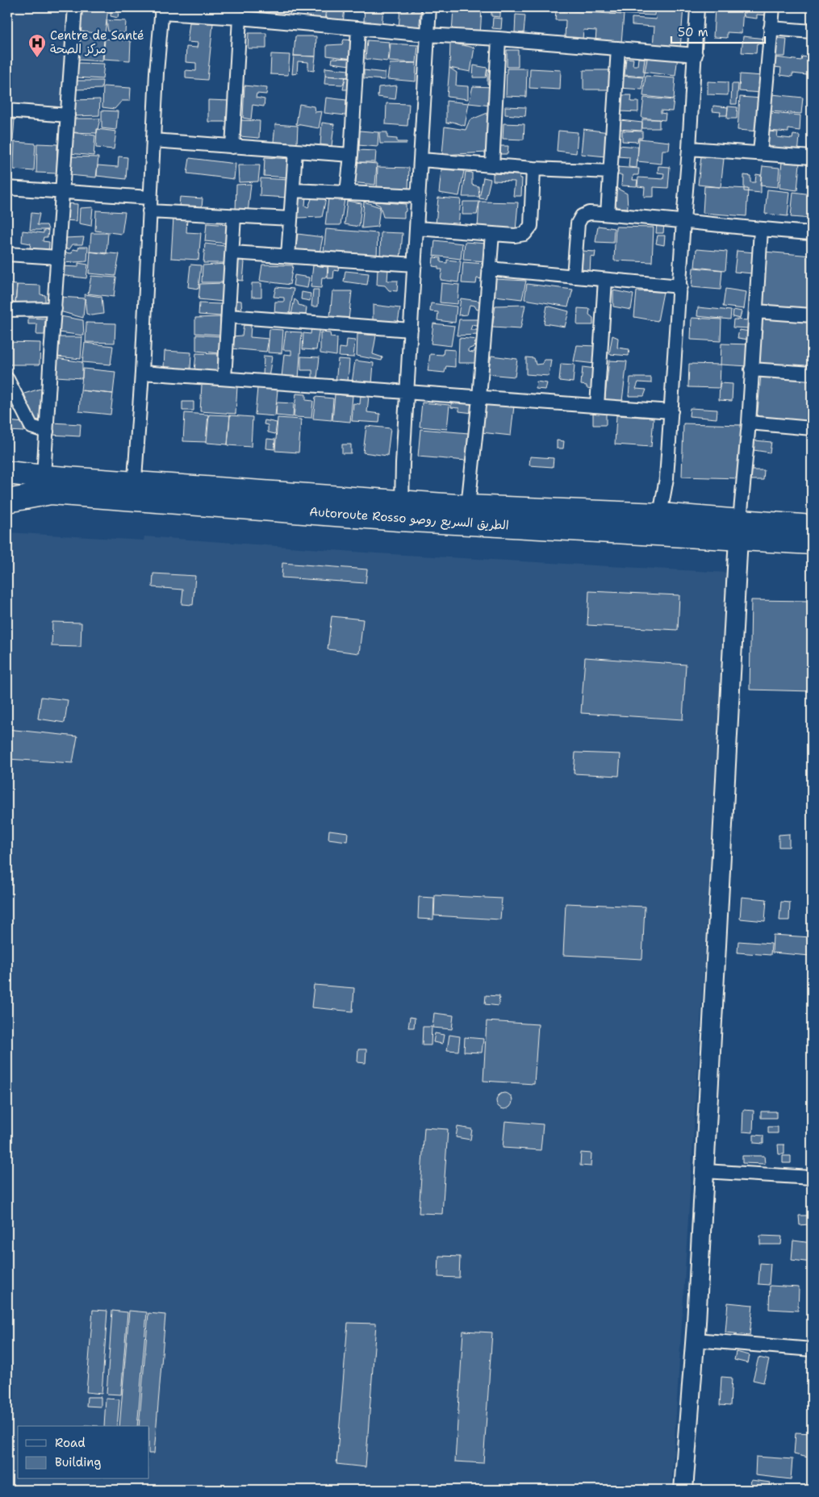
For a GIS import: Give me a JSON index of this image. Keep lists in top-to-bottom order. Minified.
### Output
{"streets":{"highway":["Autoroute Rosso الطريق السريع روصو"]},"places":{"hospital":["Centre de Santé مركز الصحة"]},"legend":["Road","Building"],"scale_bar":"50 m"}
